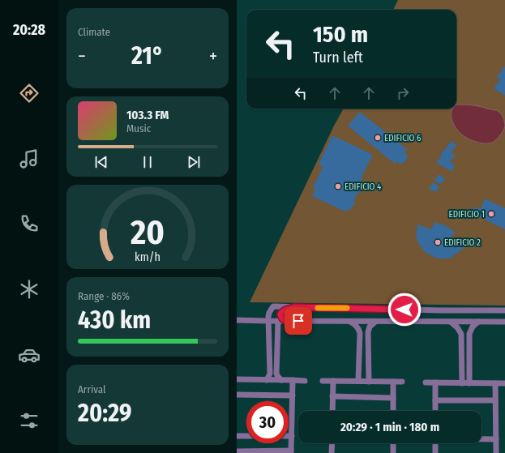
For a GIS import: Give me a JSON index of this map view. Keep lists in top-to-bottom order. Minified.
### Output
{"places":["EDIFICIO 6","EDIFICIO 4","EDIFICIO 1","EDIFICIO 2"],"page":{"tabs":"20:28","tile":["Climate",["Range · 86%","430 km"],["Arrival","20:29"]],"turn":["150 m","Turn left"],"heat":["−","21°","+"],"song":["103.3 FM","Music"],"limit":"30","trip":"20:29 · 1 min · 180 m","gauge":["20","km/h"]}}
